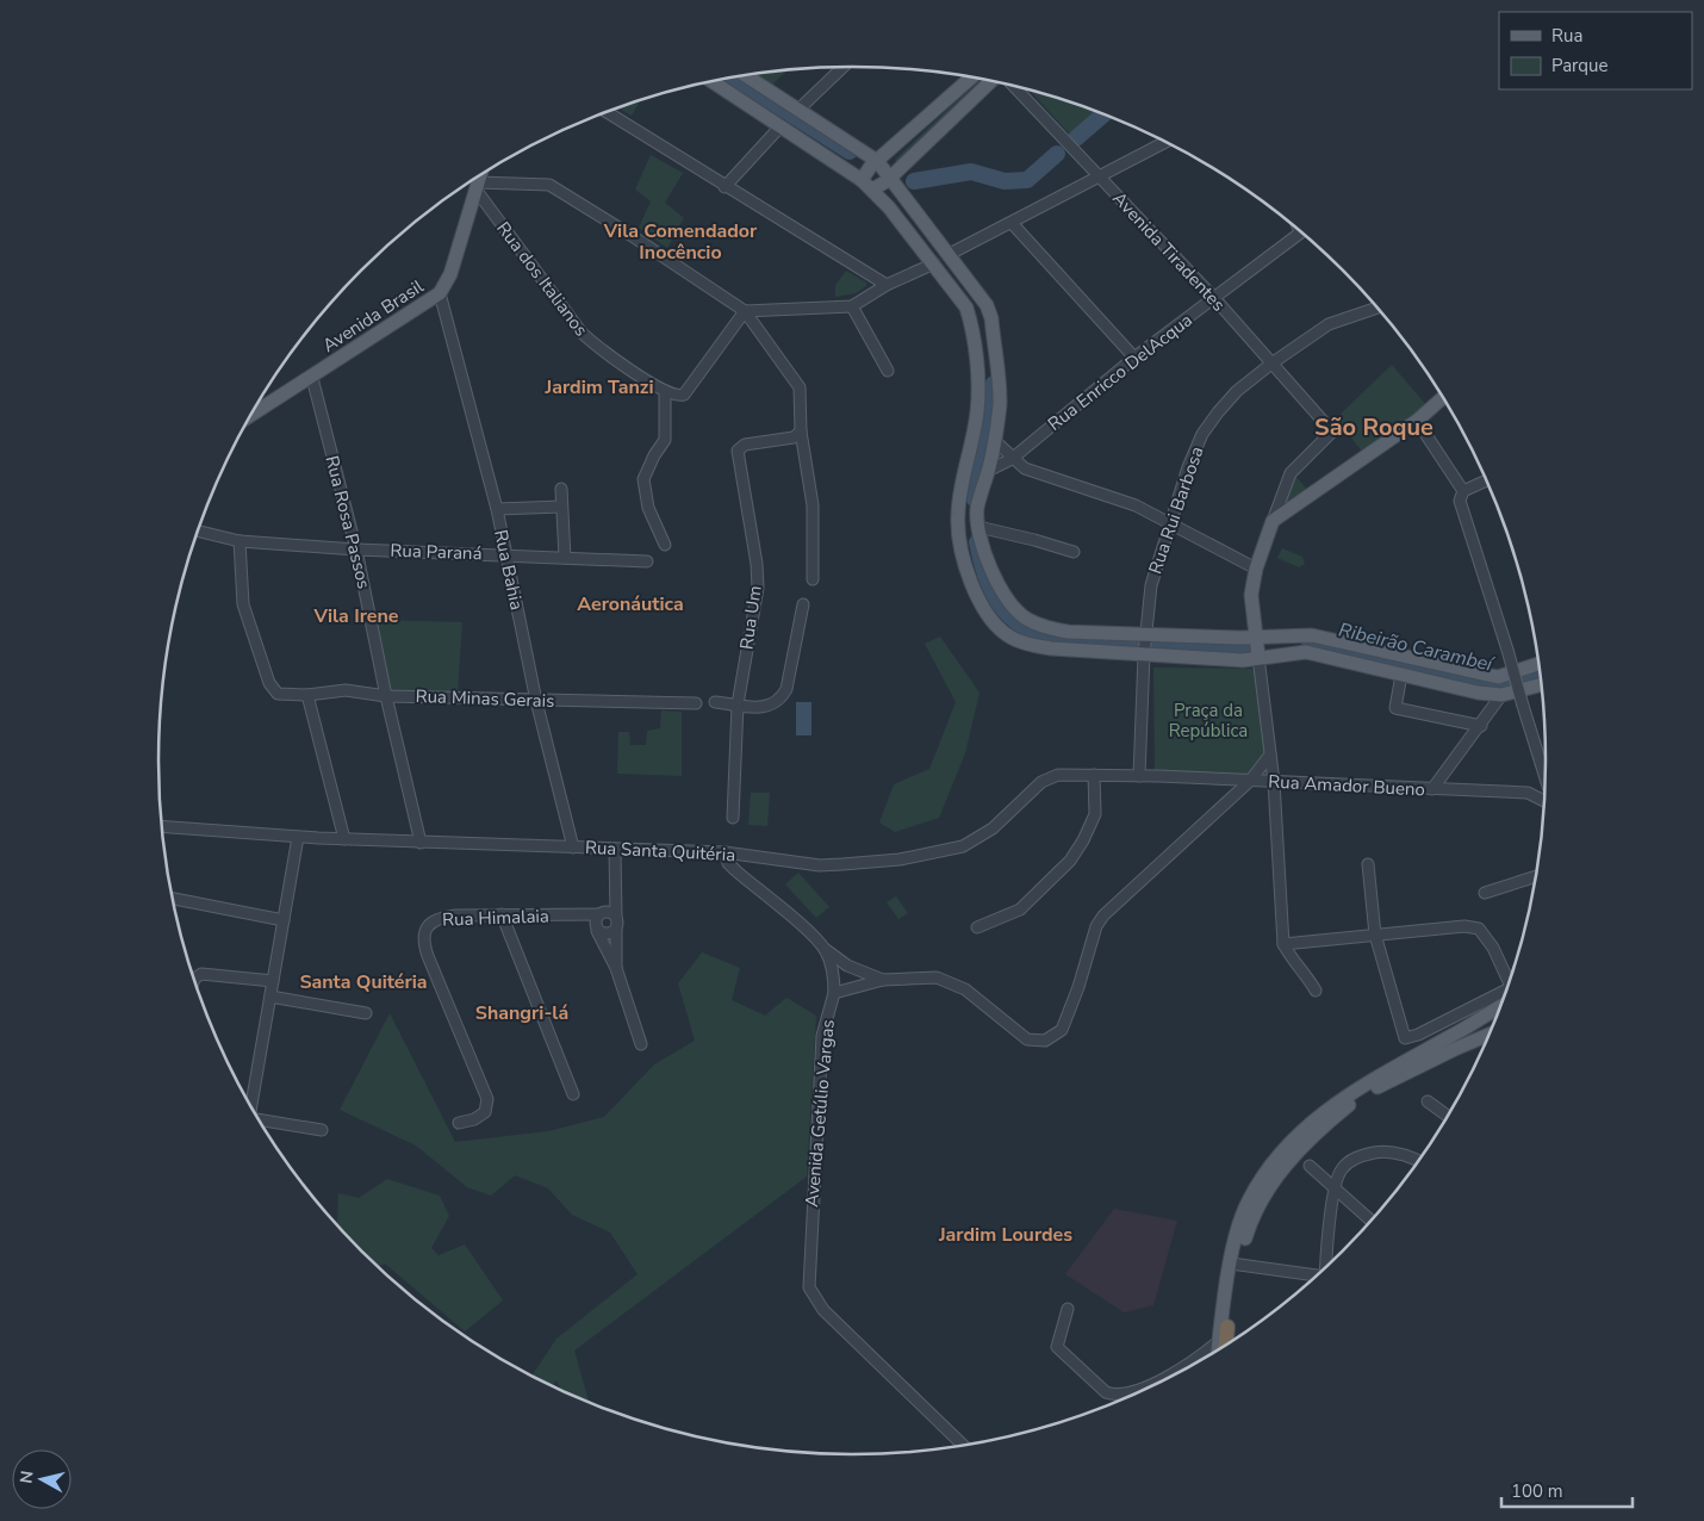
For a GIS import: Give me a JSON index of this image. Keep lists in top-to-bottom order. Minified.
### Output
{"streets":{"main road":["Avenida Brasil"],"street":["Avenida Tiradentes","Rua dos Italianos","Rua Enricco DelAcqua","Rua Rui Barbosa","Rua Rosa Passos","Rua Paraná","Rua Bahia","Rua Um","Rua Minas Gerais","Rua Amador Bueno","Rua Santa Quitéria","Rua Himalaia","Avenida Getúlio Vargas"]},"crossings":[["Avenida Tiradentes","Rua Enricco DelAcqua"],["Avenida Tiradentes","Rua Rui Barbosa"],["Rua dos Italianos","Avenida Brasil"],["Avenida Brasil","Rua Rosa Passos"],["Avenida Brasil","Rua Bahia"],["Rua Rosa Passos","Rua Paraná"],["Rua Rosa Passos","Rua Minas Gerais"],["Rua Rosa Passos","Rua Santa Quitéria"],["Rua Paraná","Rua Bahia"],["Rua Paraná","Rua Minas Gerais"],["Rua Bahia","Rua Minas Gerais"],["Rua Bahia","Rua Santa Quitéria"],["Rua Amador Bueno","Rua Santa Quitéria"]],"districts":["Vila Comendador Inocêncio","Jardim Tanzi","São Roque","Aeronáutica","Vila Irene","Santa Quitéria","Shangri-lá","Jardim Lourdes"],"water":["Ribeirão Carambeí"],"parks":["Praça da República"],"legend":["Rua","Parque"],"scale_bar":"100 m","north":"left"}
